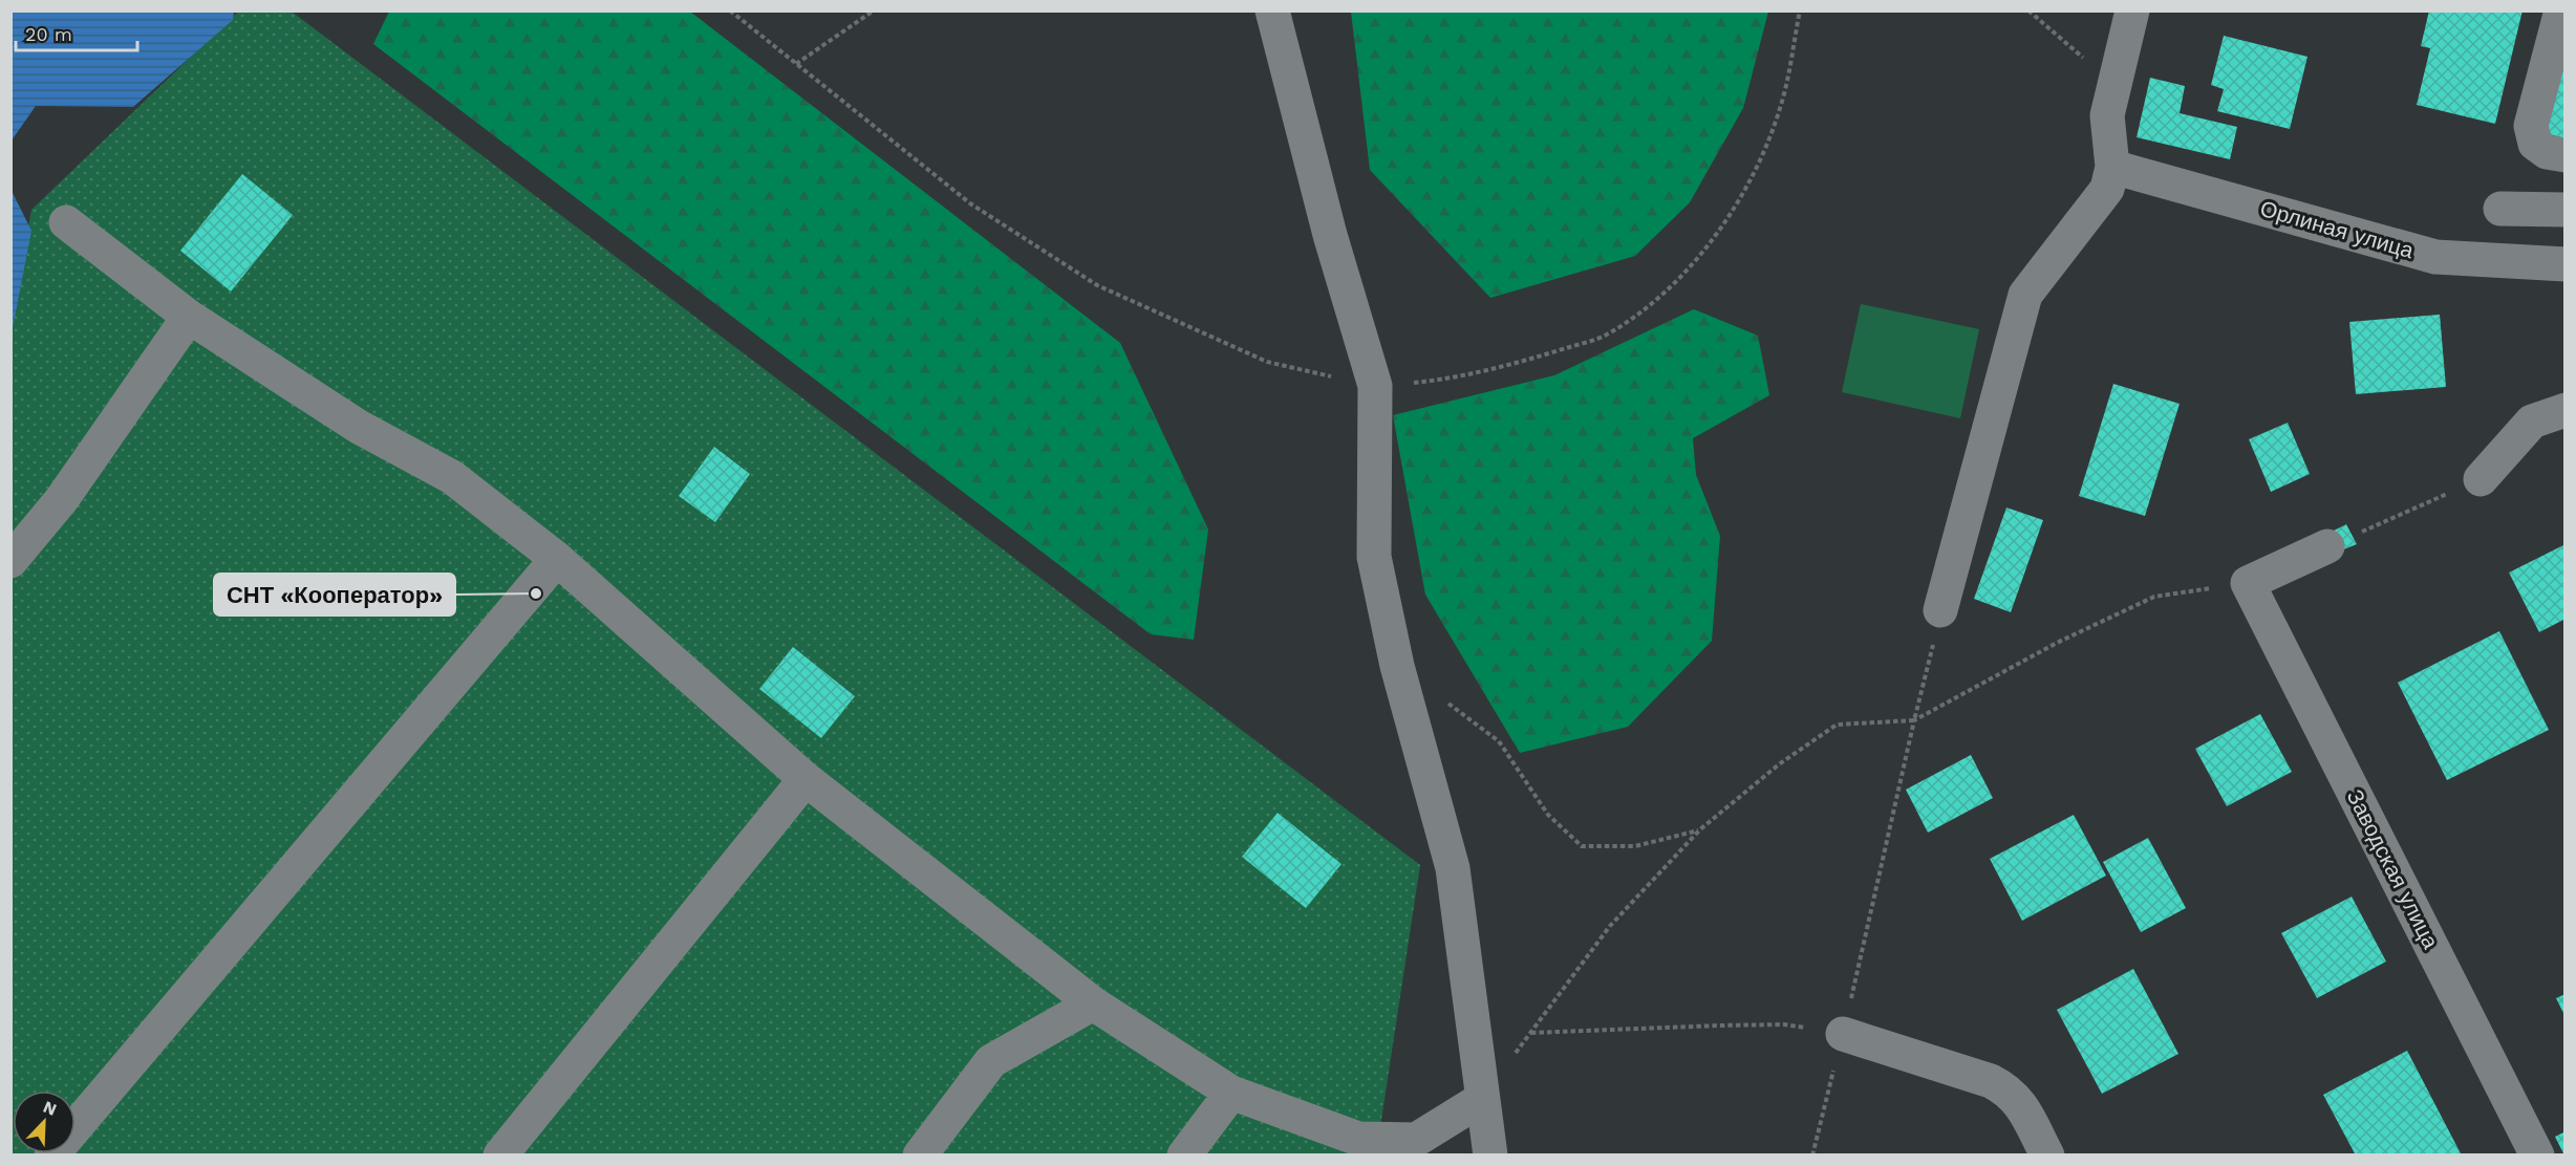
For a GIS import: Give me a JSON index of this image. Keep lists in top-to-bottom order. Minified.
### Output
{"streets":{"street":["Орлиная улица","Заводская улица"]},"places":["СНТ «Кооператор»"],"scale_bar":"20 m","north":"top right"}
